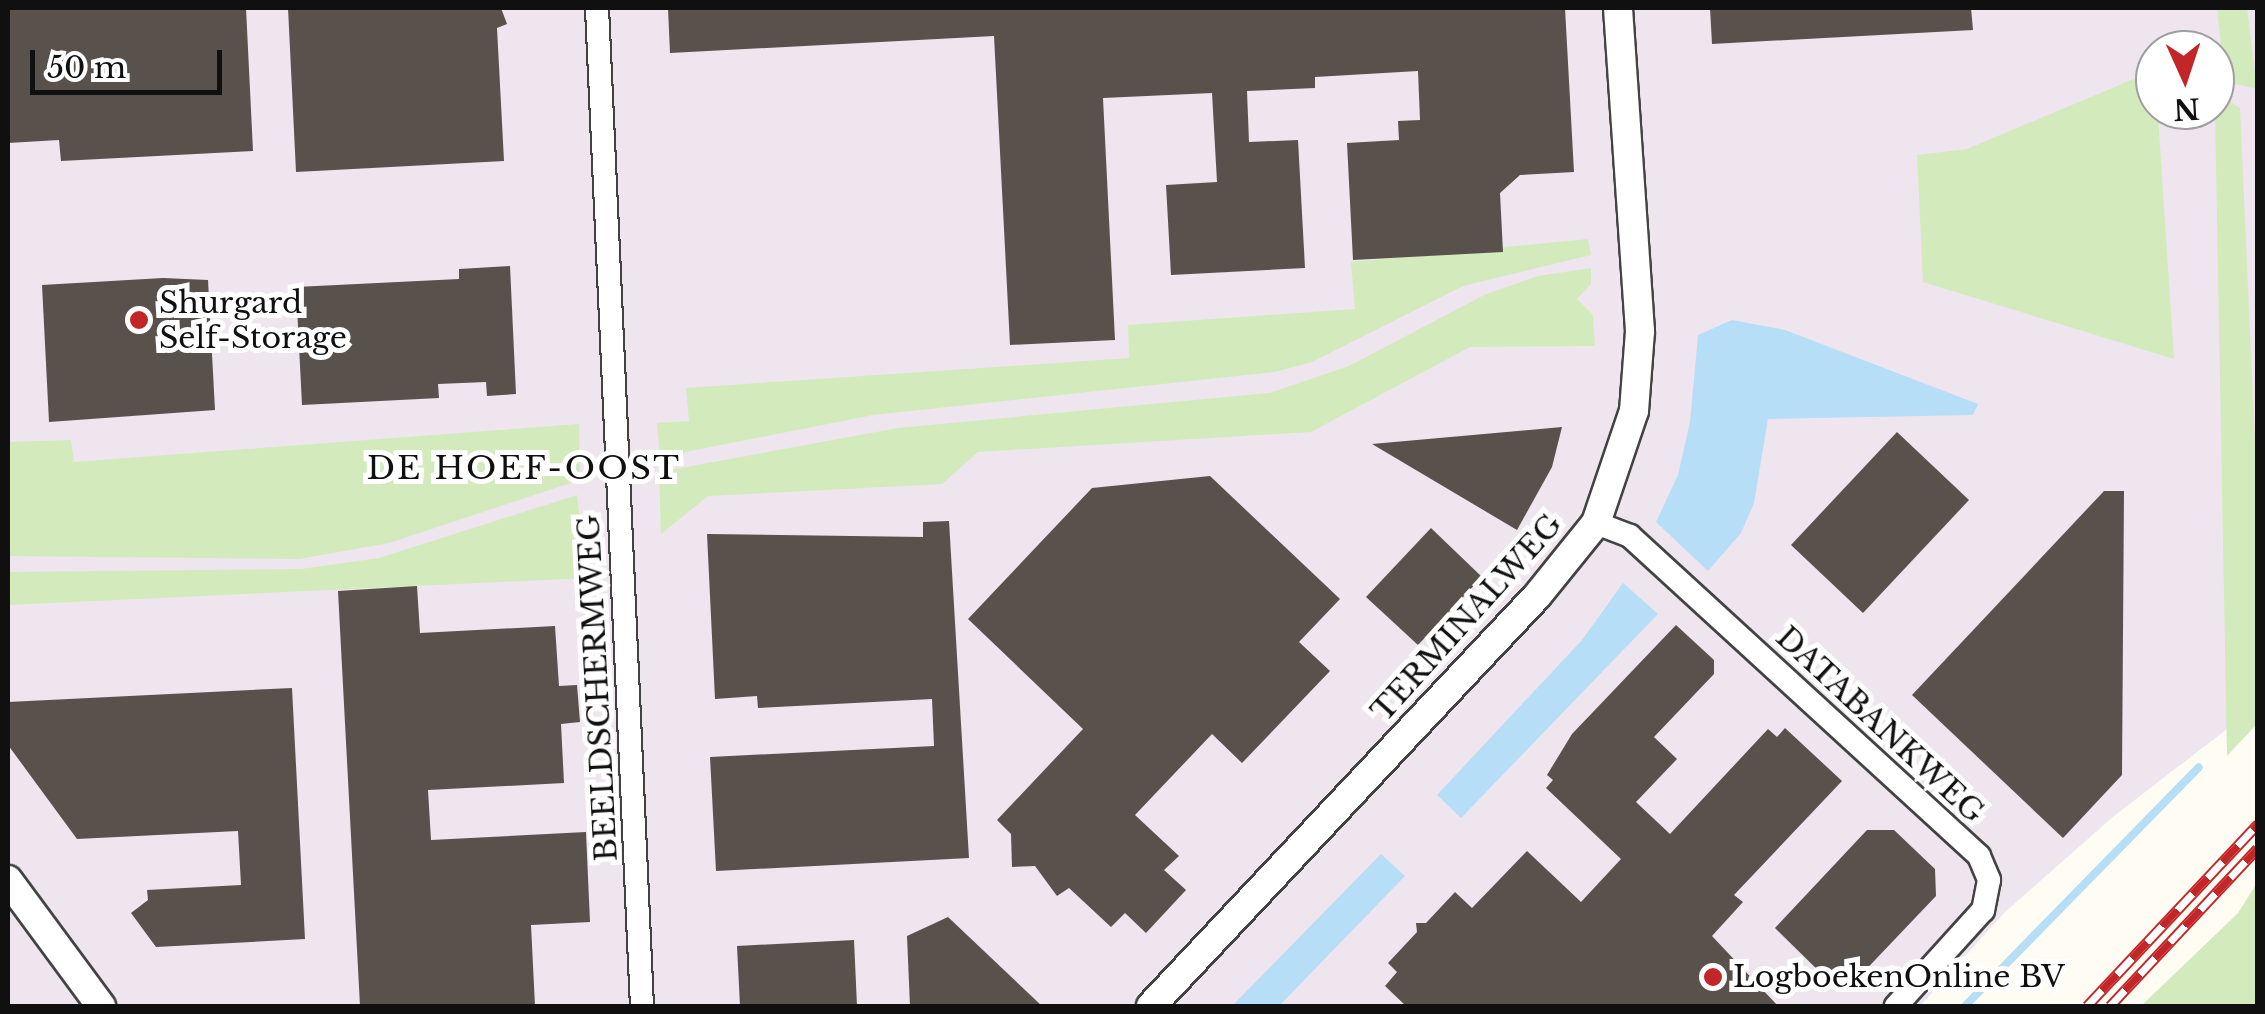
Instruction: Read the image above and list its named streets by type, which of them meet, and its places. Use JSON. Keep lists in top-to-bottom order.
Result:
{
  "streets": {
    "street": ["TERMINALWEG", "BEELDSCHERMWEG", "DATABANKWEG"]
  },
  "crossings": [
    ["TERMINALWEG", "DATABANKWEG"]
  ],
  "districts": ["DE HOEF-OOST"],
  "places": ["Shurgard Self-Storage", "LogboekenOnline BV"],
  "scale_bar": "50 m",
  "north": "bottom"
}
